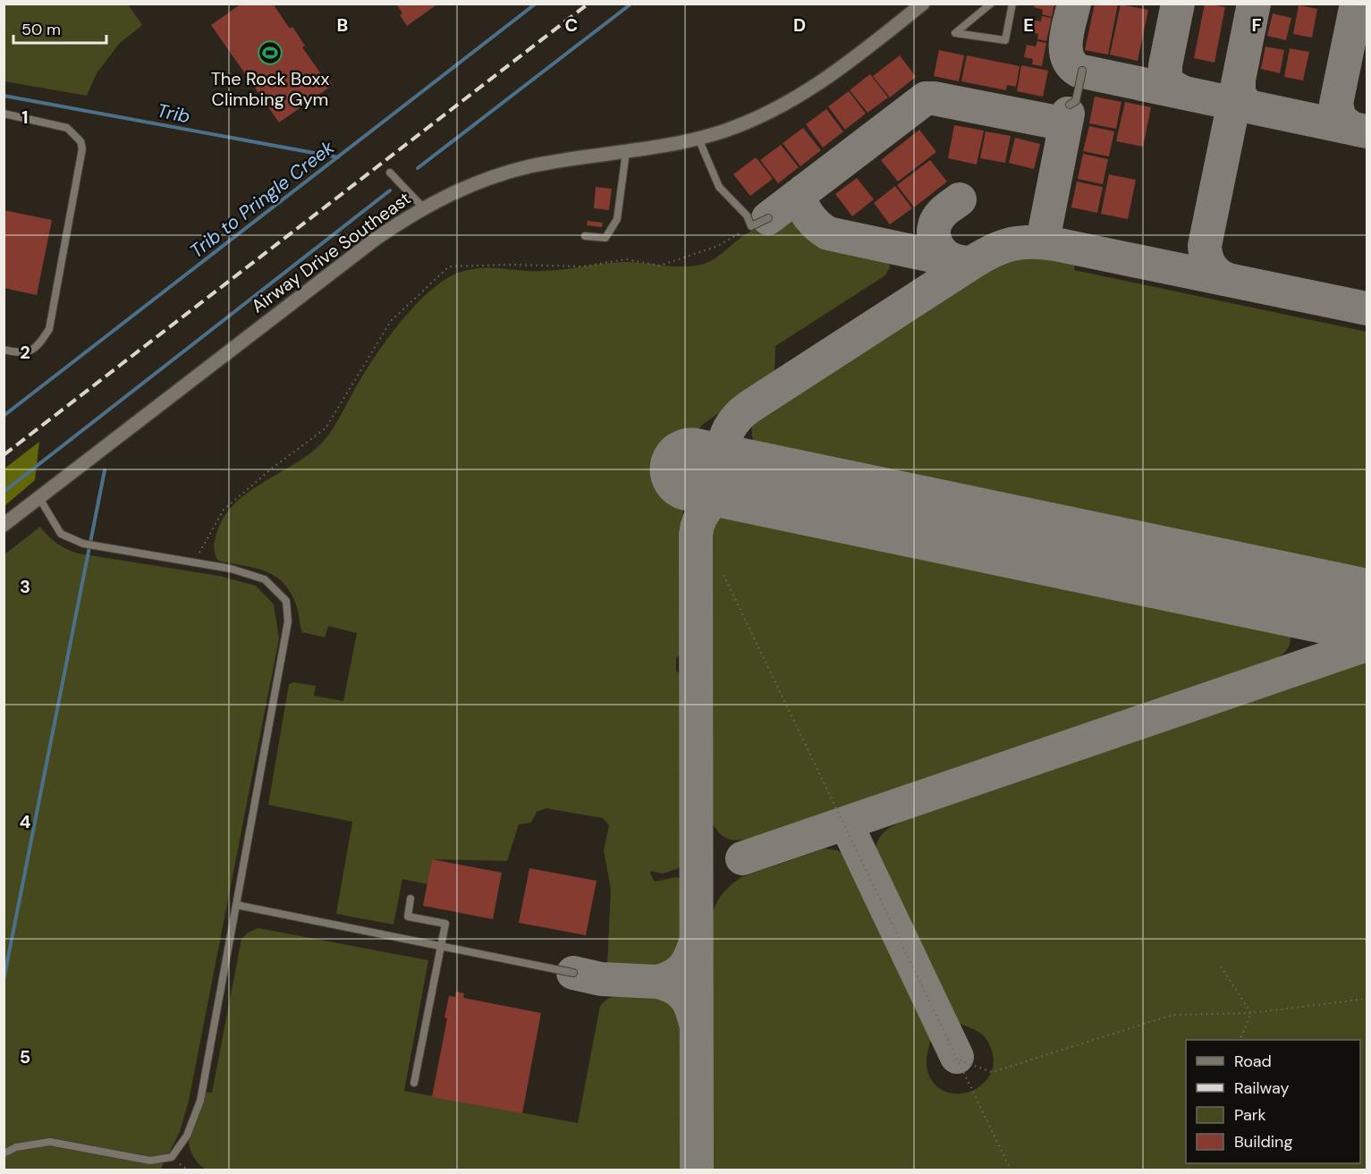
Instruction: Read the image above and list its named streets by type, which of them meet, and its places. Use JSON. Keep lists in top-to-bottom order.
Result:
{
  "streets": {
    "street": ["Airway Drive Southeast"]
  },
  "water": ["Trib", "Trib to Pringle Creek"],
  "places": {
    "sports": ["The Rock Boxx Climbing Gym"]
  },
  "legend": [
    "Road",
    "Railway",
    "Park",
    "Building"
  ],
  "scale_bar": "50 m",
  "grid": {
    "columns": [
      "B",
      "C",
      "D",
      "E",
      "F"
    ],
    "rows": [
      "1",
      "2",
      "3",
      "4",
      "5"
    ]
  }
}
